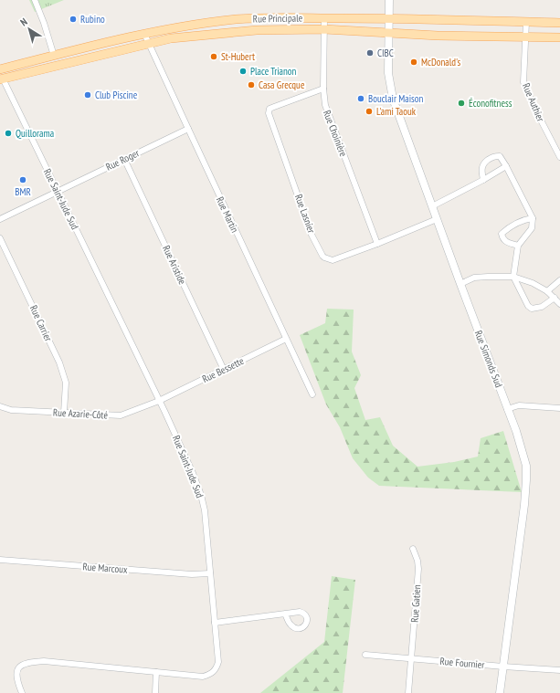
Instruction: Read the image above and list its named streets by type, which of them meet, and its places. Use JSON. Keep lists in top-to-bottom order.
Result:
{
  "streets": {
    "main road": ["Rue Principale"],
    "street": [
      "Rue Authier",
      "Rue Choinière",
      "Rue Roger",
      "Rue Saint-Jude Sud",
      "Rue Lasnier",
      "Rue Martin",
      "Rue Aristide",
      "Rue Carrier",
      "Rue Simonds Sud",
      "Rue Bessette",
      "Rue Azarie-Côté",
      "Rue Marcoux",
      "Rue Gatien",
      "Rue Fournier"
    ]
  },
  "crossings": [
    ["Rue Principale", "Rue Authier"],
    ["Rue Principale", "Rue Choinière"],
    ["Rue Principale", "Rue Saint-Jude Sud"],
    ["Rue Principale", "Rue Martin"],
    ["Rue Principale", "Rue Simonds Sud"],
    ["Rue Choinière", "Rue Lasnier"],
    ["Rue Roger", "Rue Saint-Jude Sud"],
    ["Rue Roger", "Rue Martin"],
    ["Rue Roger", "Rue Aristide"],
    ["Rue Saint-Jude Sud", "Rue Bessette"],
    ["Rue Saint-Jude Sud", "Rue Azarie-Côté"],
    ["Rue Saint-Jude Sud", "Rue Marcoux"],
    ["Rue Lasnier", "Rue Simonds Sud"],
    ["Rue Martin", "Rue Bessette"],
    ["Rue Aristide", "Rue Bessette"],
    ["Rue Carrier", "Rue Azarie-Côté"],
    ["Rue Simonds Sud", "Rue Fournier"],
    ["Rue Bessette", "Rue Azarie-Côté"],
    ["Rue Gatien", "Rue Fournier"]
  ],
  "places": [
    "Rubino",
    "CIBC",
    "St-Hubert",
    "McDonald's",
    "Place Trianon",
    "Casa Grecque",
    "Club Piscine",
    "Bouclair Maison",
    "Éconofitness",
    "L'ami Taouk",
    "Quillorama",
    "BMR"
  ],
  "north": "top left"
}
